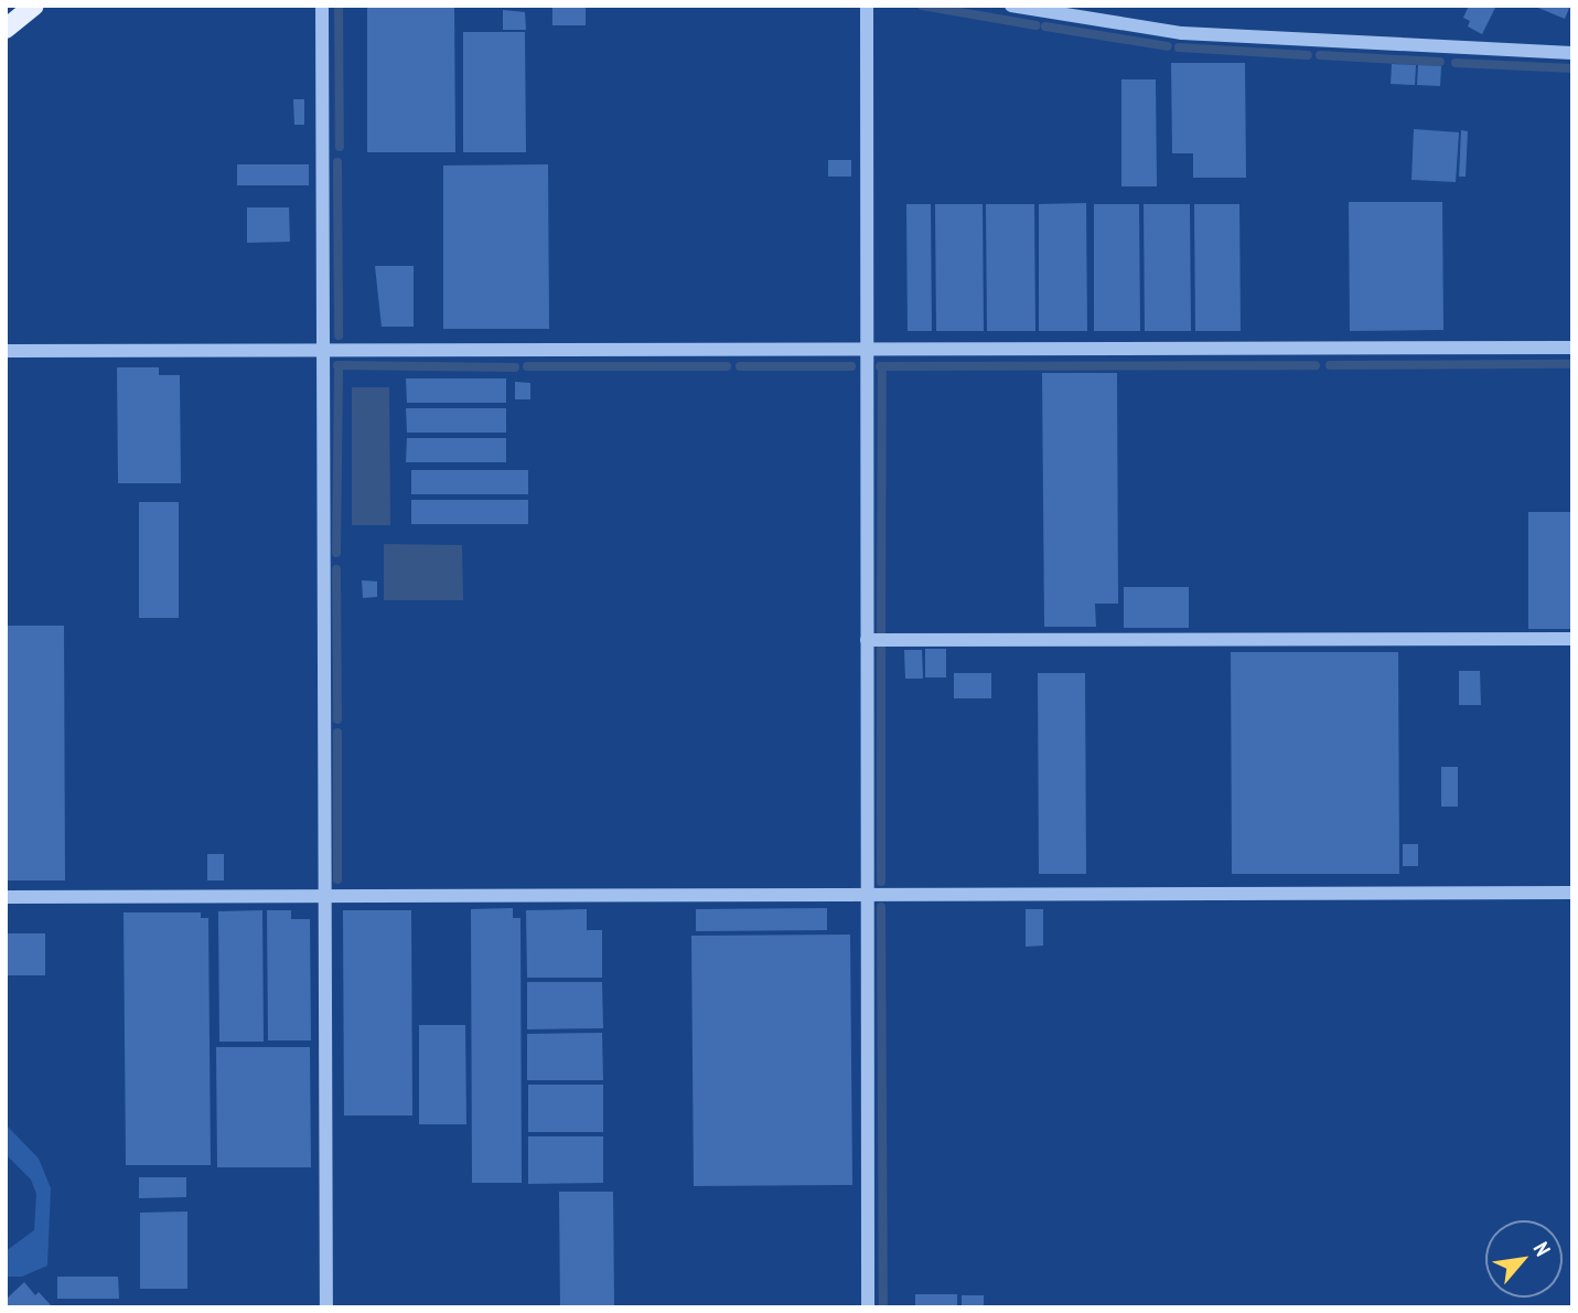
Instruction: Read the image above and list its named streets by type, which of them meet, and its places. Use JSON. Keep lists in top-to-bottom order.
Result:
{
  "north": "top right"
}
